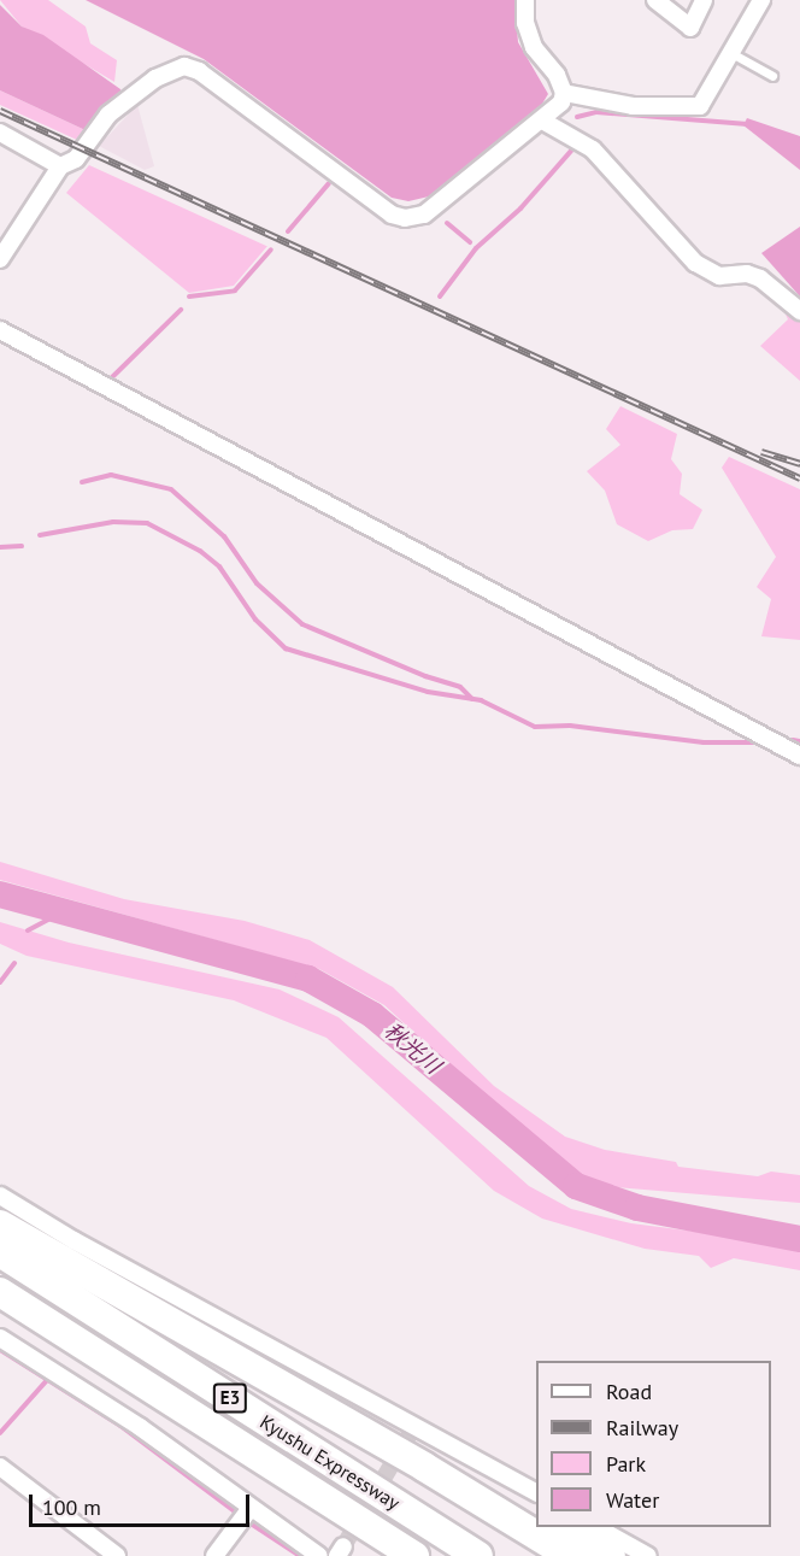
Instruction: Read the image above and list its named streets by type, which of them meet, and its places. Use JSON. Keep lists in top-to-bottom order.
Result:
{
  "streets": {
    "highway": ["E3", "Kyushu Expressway"]
  },
  "water": ["秋光川"],
  "legend": [
    "Road",
    "Railway",
    "Park",
    "Water"
  ],
  "scale_bar": "100 m"
}
